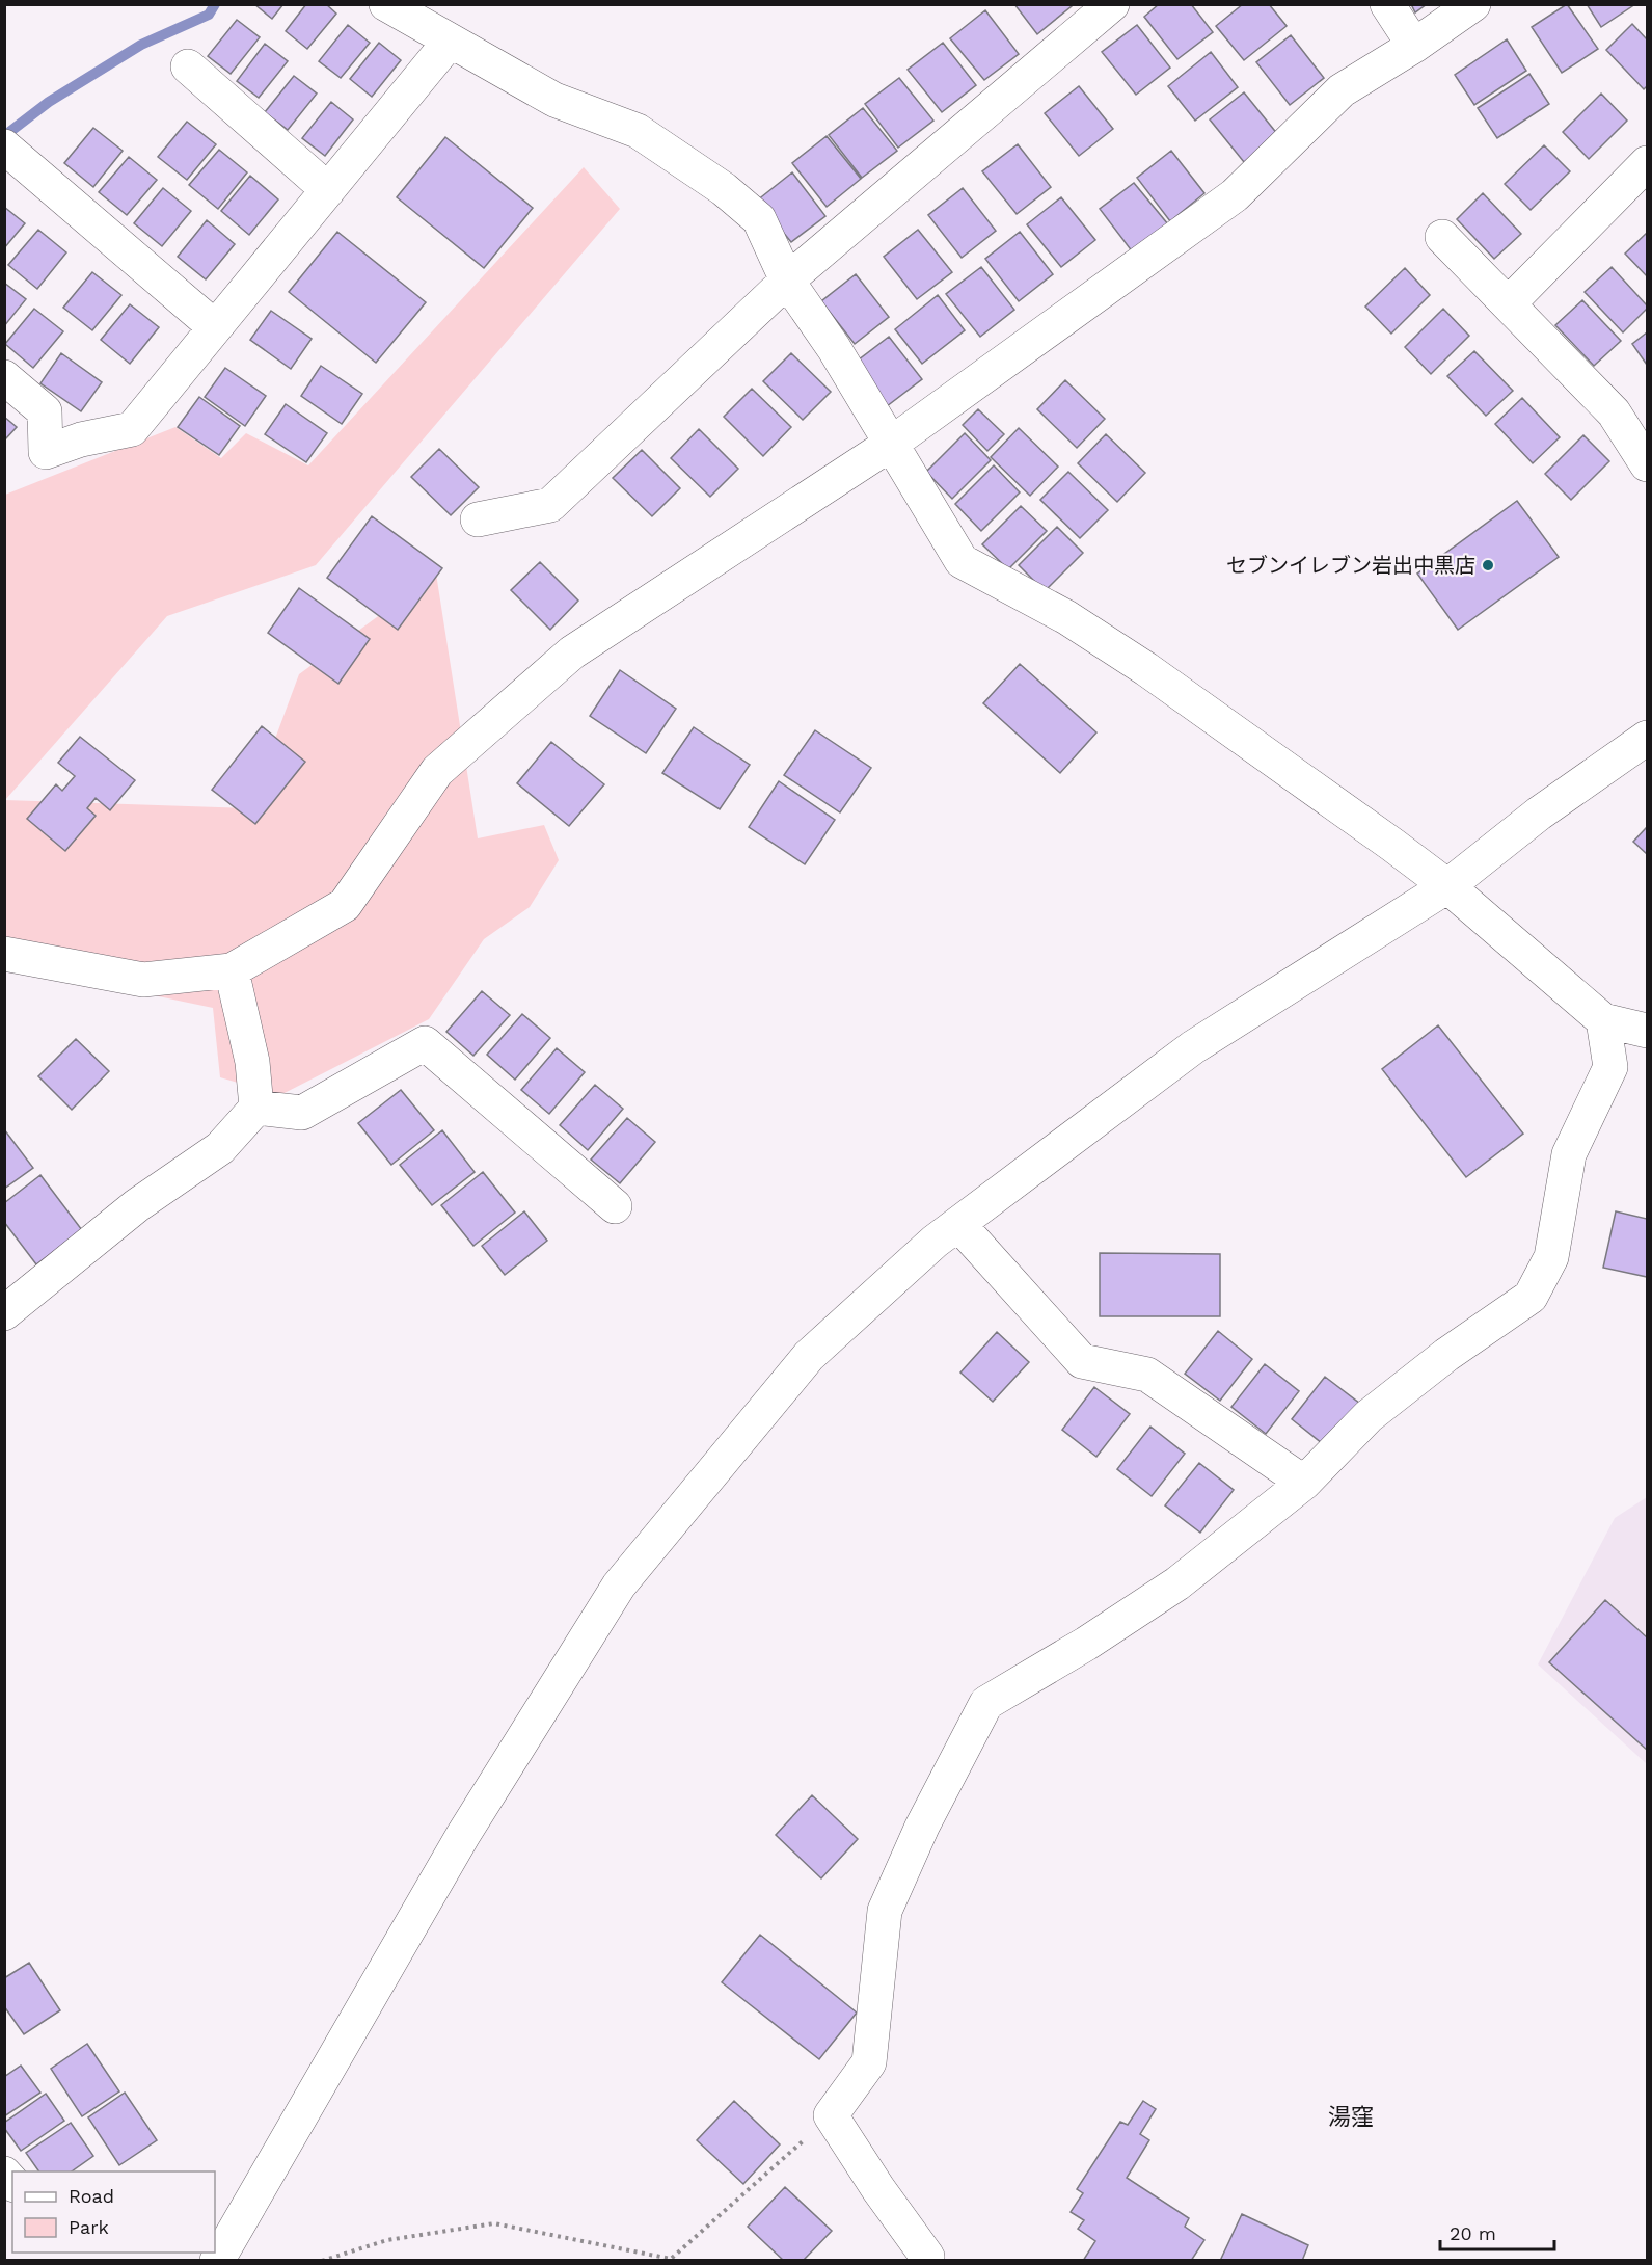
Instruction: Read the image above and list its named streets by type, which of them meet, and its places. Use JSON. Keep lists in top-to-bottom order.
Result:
{
  "districts": ["湯窪"],
  "places": ["セブンイレブン岩出中黒店"],
  "legend": ["Road", "Park"],
  "scale_bar": "20 m"
}
